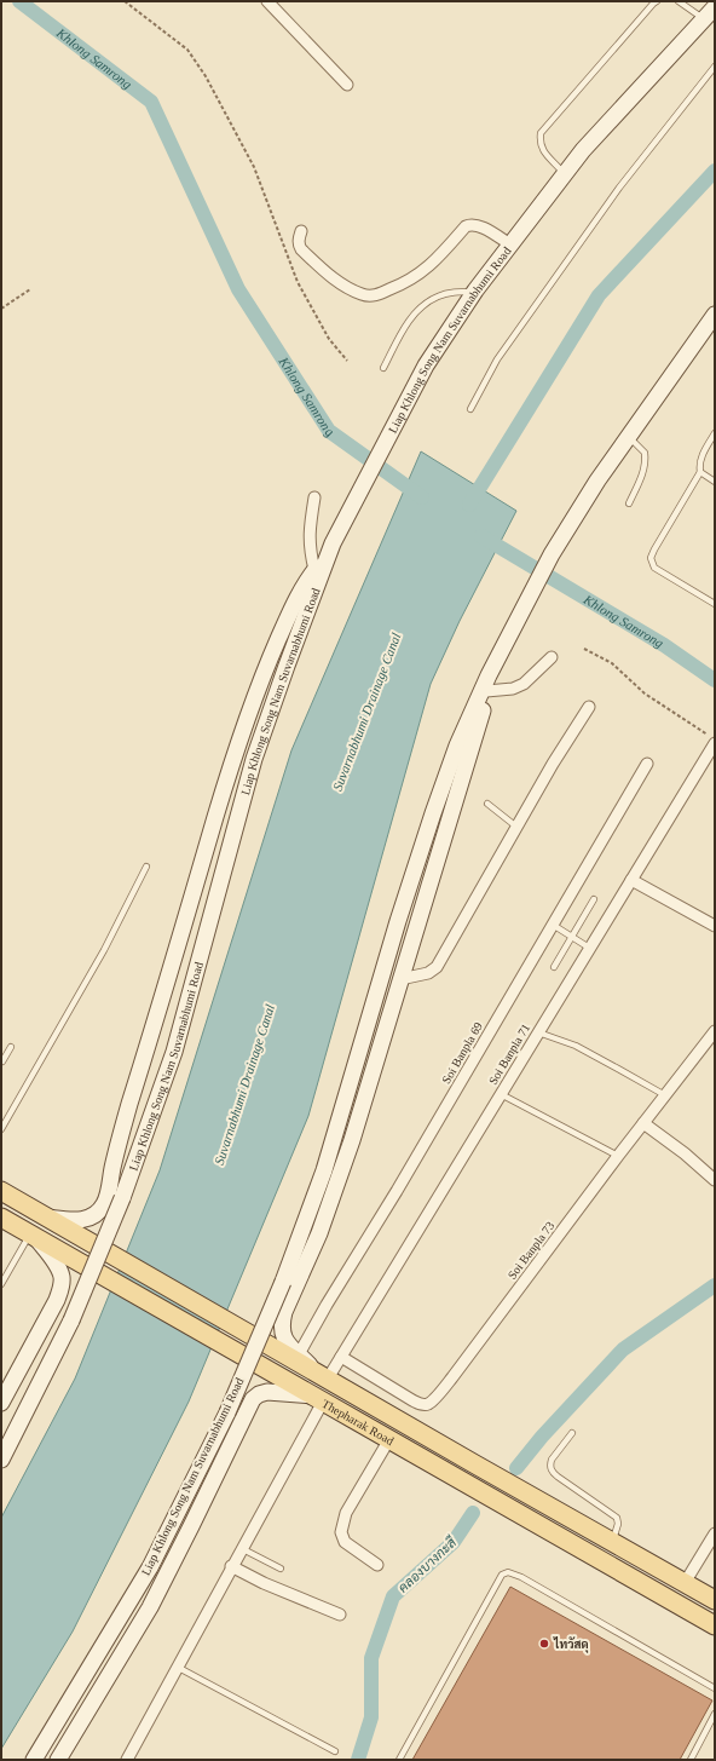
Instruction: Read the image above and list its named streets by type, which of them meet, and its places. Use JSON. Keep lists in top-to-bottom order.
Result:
{
  "streets": {
    "main road": ["Liap Khlong Song Nam Suvarnabhumi Road", "Thepharak Road"],
    "street": ["Soi Banpla 69", "Soi Banpla 71", "Soi Banpla 73"]
  },
  "crossings": [
    ["Soi Banpla 71", "Soi Banpla 73"],
    ["Soi Banpla 71", "Thepharak Road"]
  ],
  "water": ["Khlong Samrong", "Suvarnabhumi Drainage Canal", "คลองบางกะสี"],
  "places": ["ไทวัสดุ"]
}
